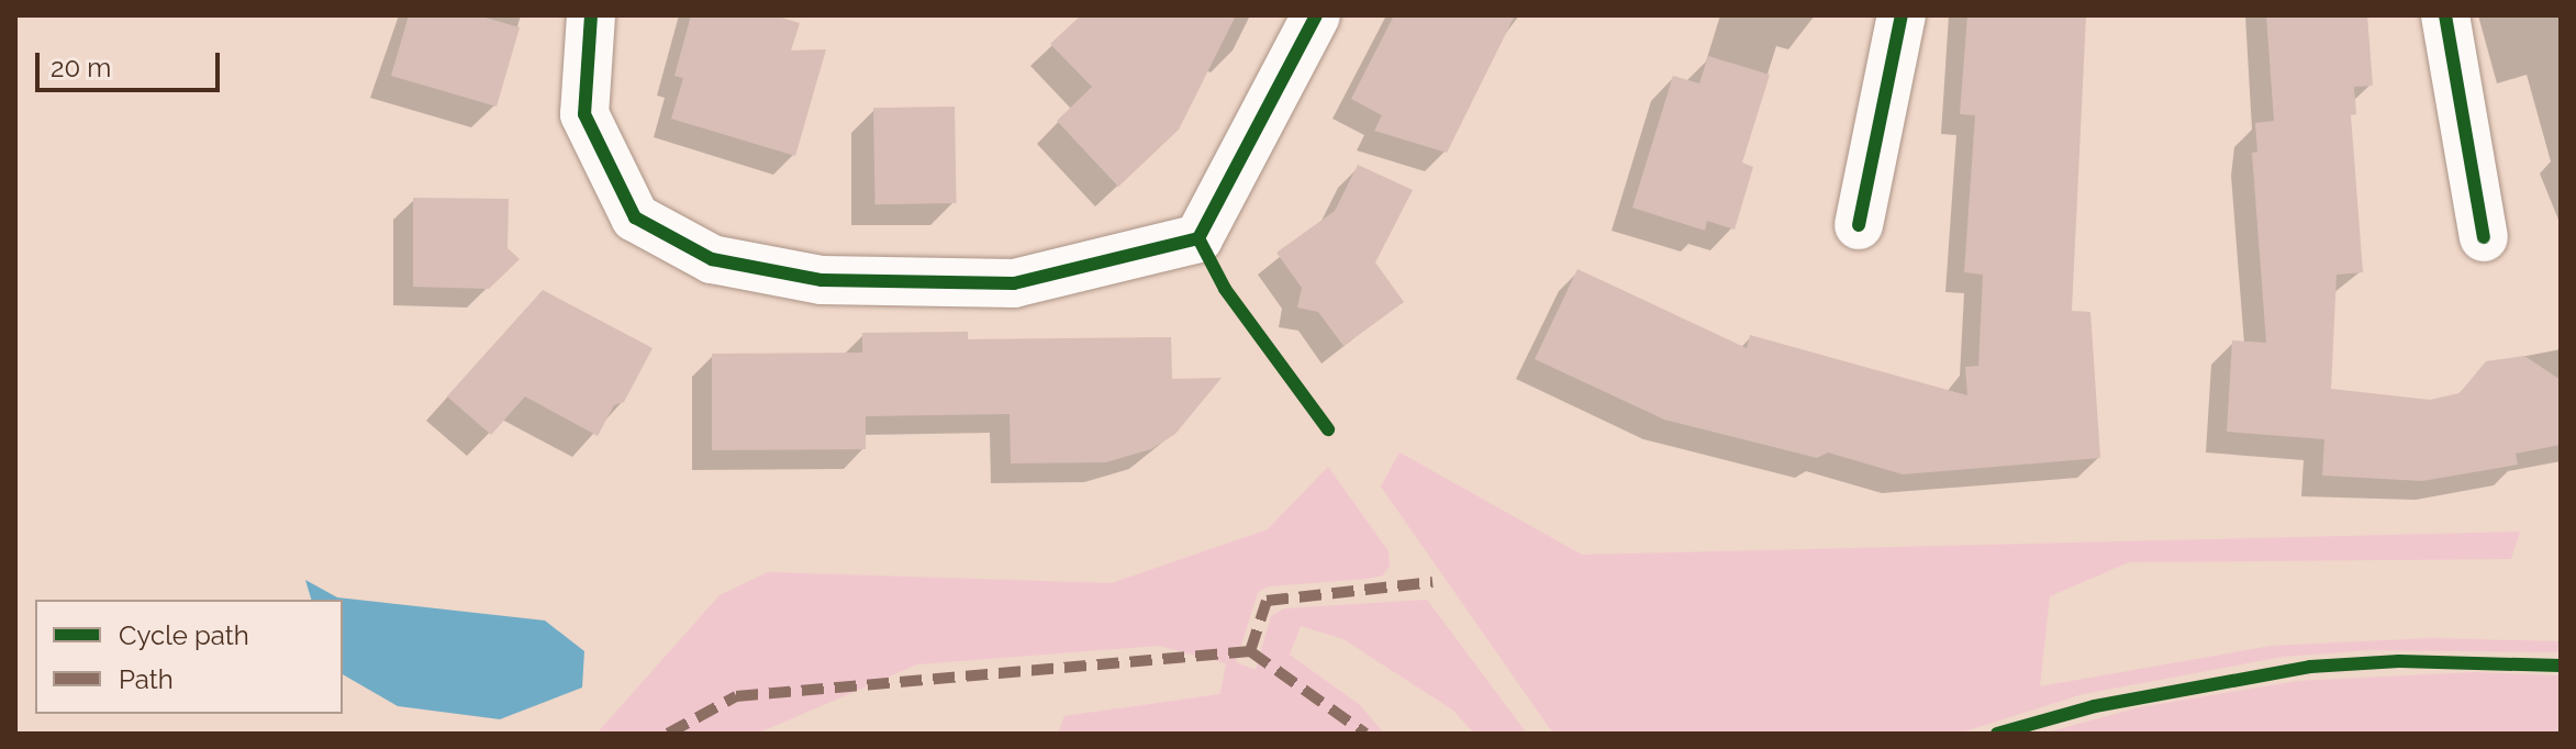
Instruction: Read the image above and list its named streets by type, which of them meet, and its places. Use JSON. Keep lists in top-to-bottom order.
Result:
{
  "legend": ["Cycle path", "Path"],
  "scale_bar": "20 m"
}
